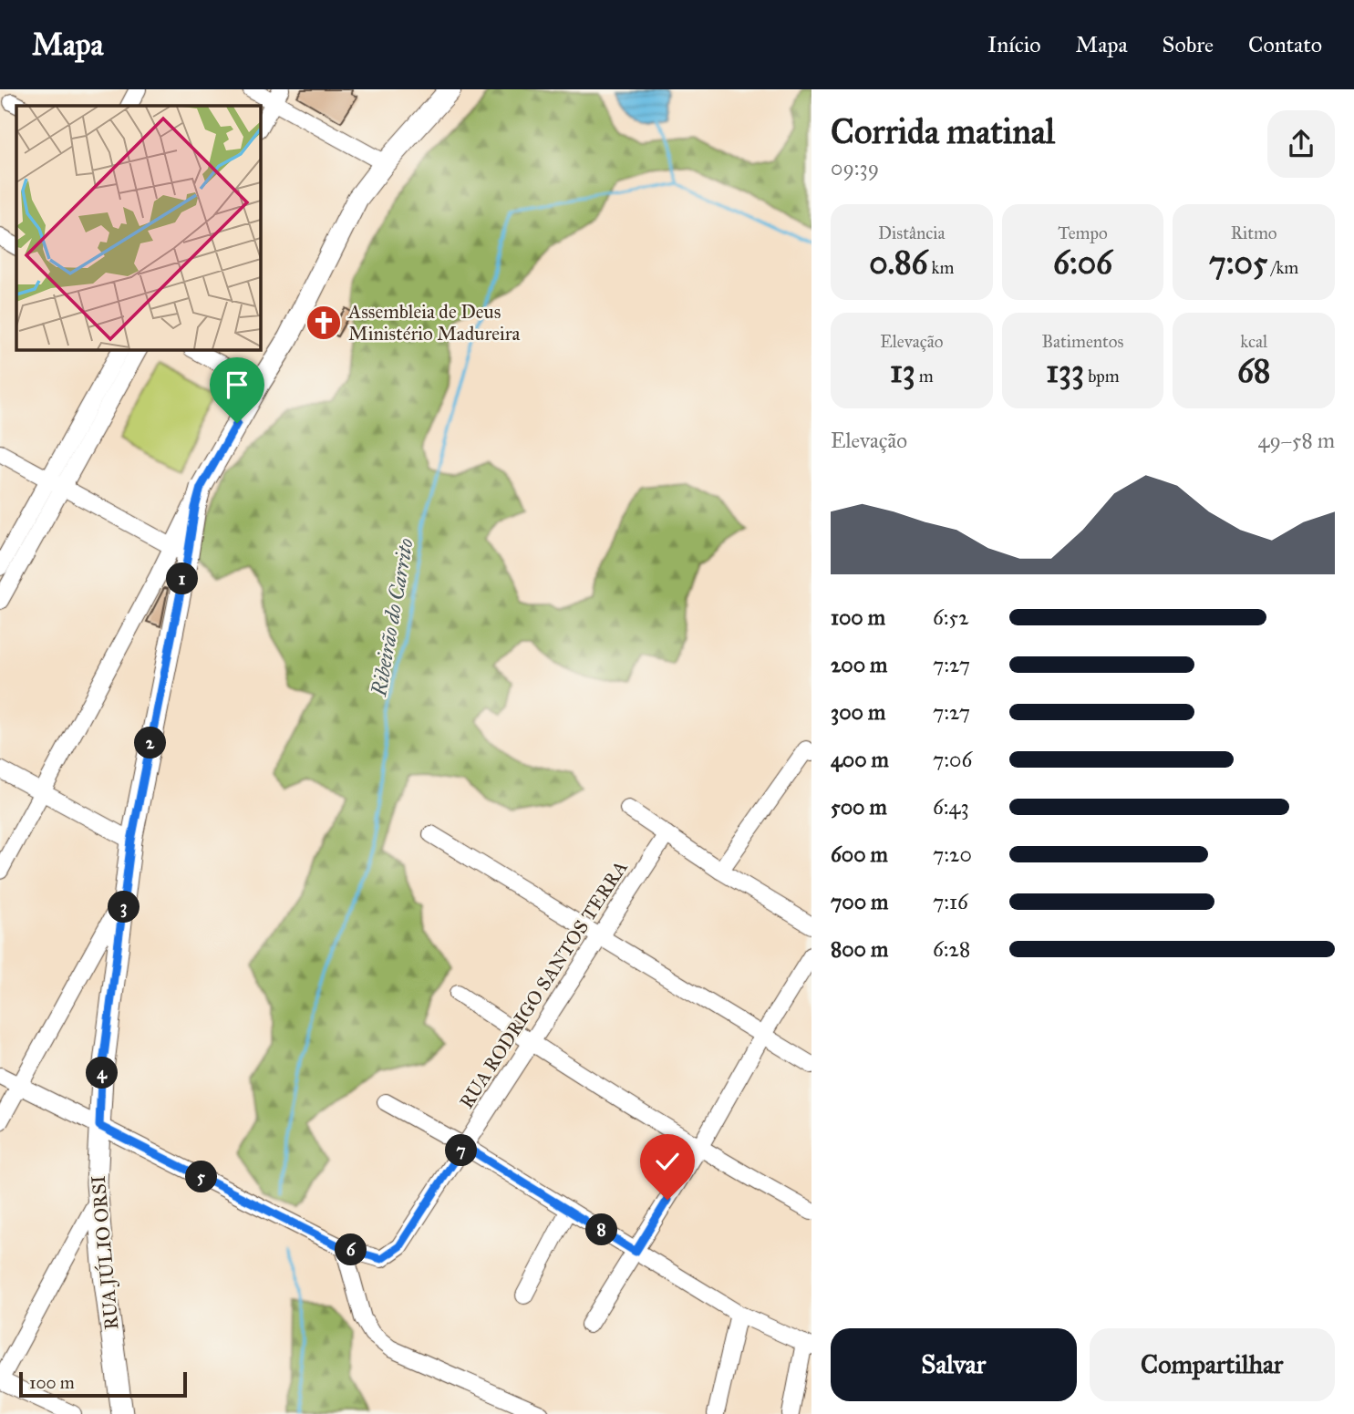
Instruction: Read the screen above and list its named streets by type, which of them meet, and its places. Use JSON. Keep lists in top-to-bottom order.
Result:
{
  "streets": {
    "main road": ["RUA JÚLIO ORSI"],
    "street": ["RUA RODRIGO SANTOS TERRA"]
  },
  "crossings": [
    ["RUA RODRIGO SANTOS TERRA", "RUA JÚLIO ORSI"]
  ],
  "water": ["Ribeirão do Carrito"],
  "places": {
    "church": ["Assembleia de Deus Ministério Madureira"]
  },
  "scale_bar": "100 m",
  "page": {
    "header": "Mapa",
    "nav": [
      "Início",
      "Mapa",
      "Sobre",
      "Contato"
    ],
    "heading": ["Corrida matinal", "09:39"],
    "stats": [
      ["Distância", "0.86 km"],
      ["Tempo", "6:06"],
      ["Ritmo", "7:05 /km"],
      ["Elevação", "13 m"],
      ["Batimentos", "133 bpm"],
      ["kcal", "68"]
    ],
    "chart": ["Elevação", "49–58 m"],
    "pins": [
      "1",
      "2",
      "3",
      "4",
      "7",
      "5",
      "8",
      "6"
    ],
    "list": [
      {
        "name": "100 m",
        "note": "6:52"
      },
      {
        "name": "200 m",
        "note": "7:27"
      },
      {
        "name": "300 m",
        "note": "7:27"
      },
      {
        "name": "400 m",
        "note": "7:06"
      },
      {
        "name": "500 m",
        "note": "6:43"
      },
      {
        "name": "600 m",
        "note": "7:20"
      },
      {
        "name": "700 m",
        "note": "7:16"
      },
      {
        "name": "800 m",
        "note": "6:28"
      }
    ],
    "buttons": ["Salvar", "Compartilhar"],
    "scale": "100 m"
  }
}
